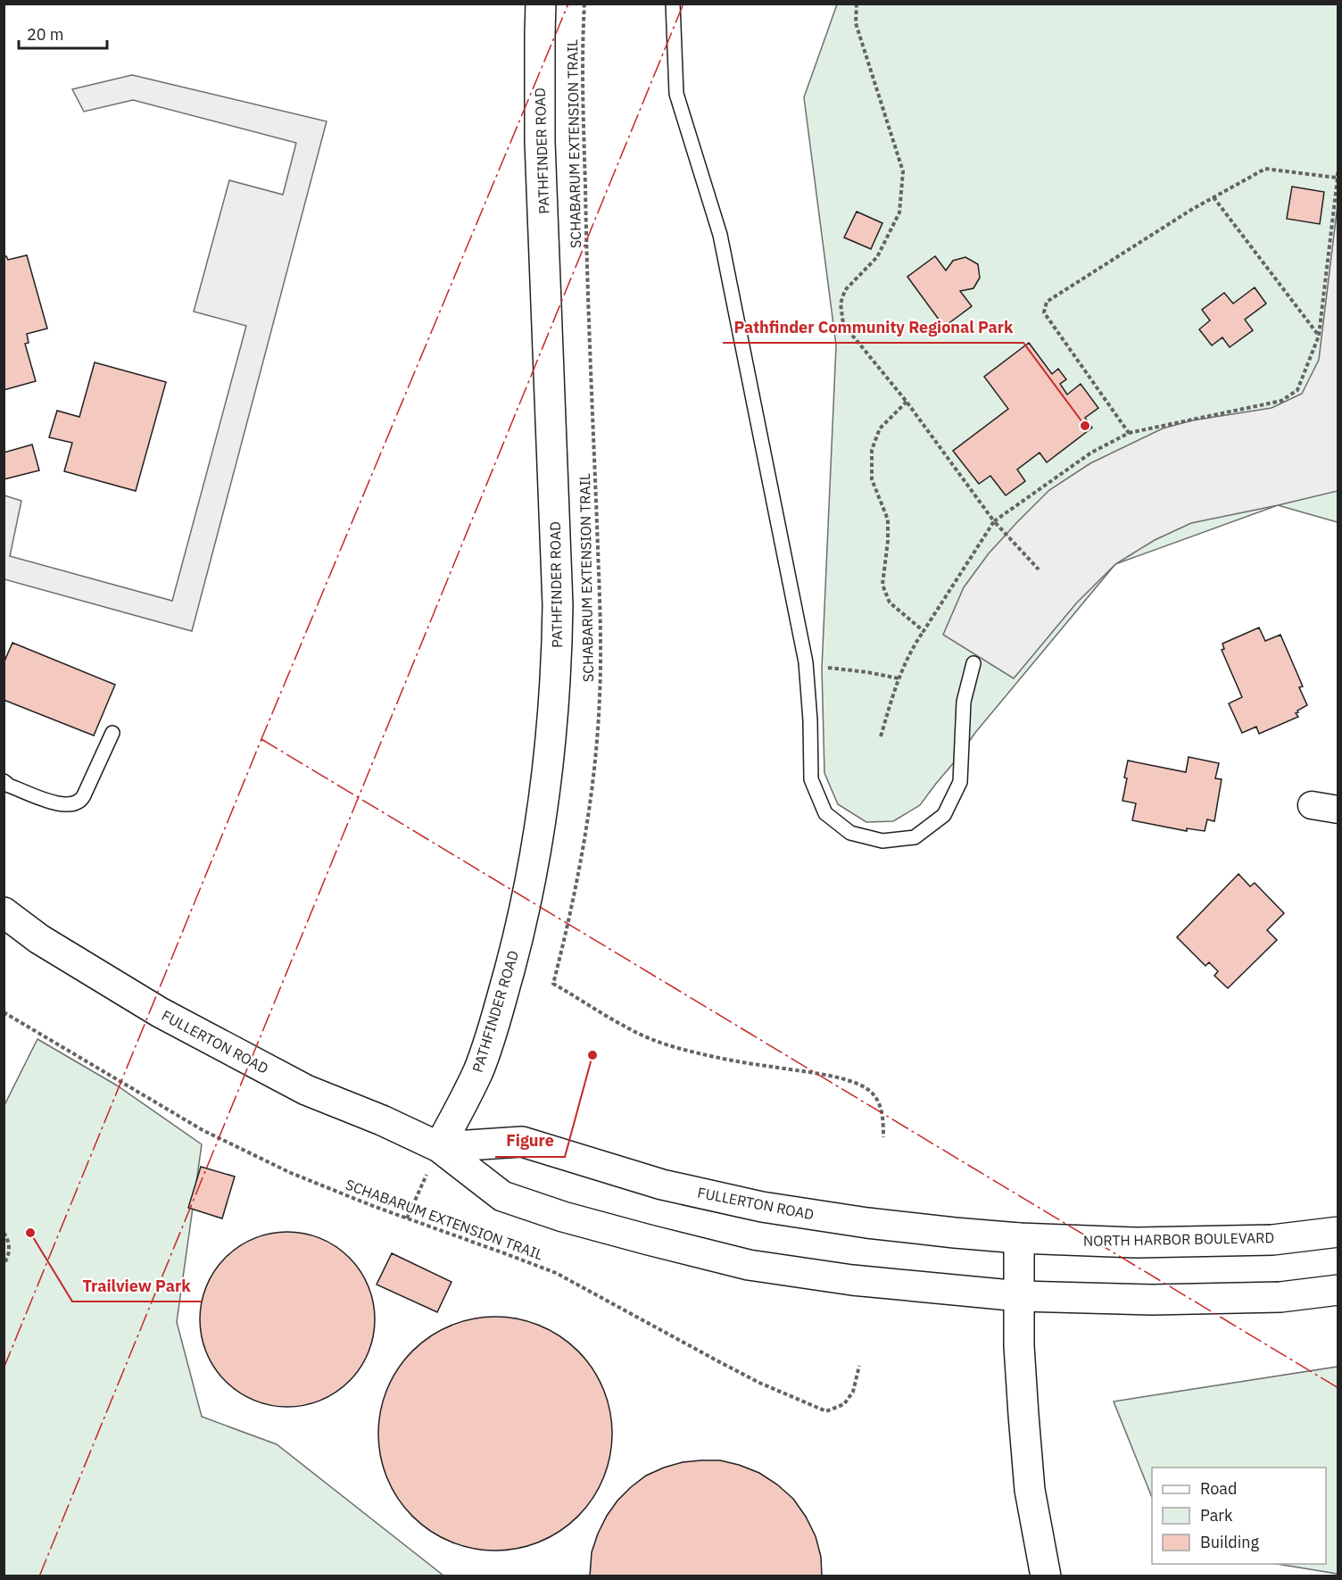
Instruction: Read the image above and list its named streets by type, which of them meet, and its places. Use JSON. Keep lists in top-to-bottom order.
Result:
{
  "streets": {
    "main road": ["PATHFINDER ROAD", "FULLERTON ROAD", "NORTH HARBOR BOULEVARD"],
    "path": ["SCHABARUM EXTENSION TRAIL"]
  },
  "crossings": [
    ["PATHFINDER ROAD", "FULLERTON ROAD"],
    ["FULLERTON ROAD", "NORTH HARBOR BOULEVARD"]
  ],
  "places": ["Pathfinder Community Regional Park", "Figure", "Trailview Park"],
  "legend": ["Road", "Park", "Building"],
  "scale_bar": "20 m"
}
